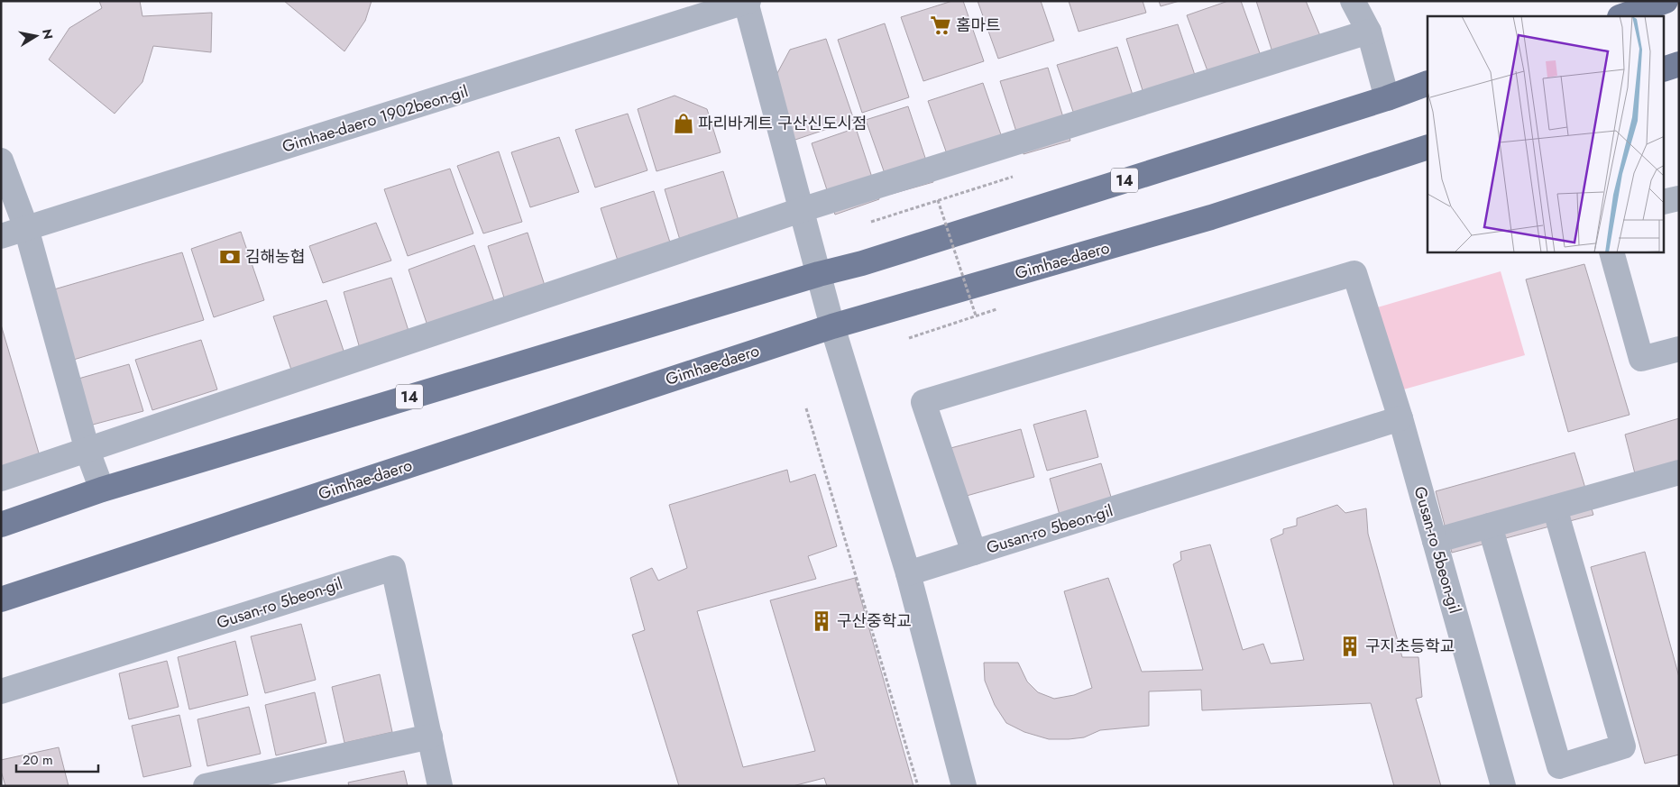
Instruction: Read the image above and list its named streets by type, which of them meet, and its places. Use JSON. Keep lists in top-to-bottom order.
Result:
{
  "streets": {
    "main road": ["14", "Gimhae-daero"],
    "street": ["Gimhae-daero 1902beon-gil", "Gusan-ro 5beon-gil"]
  },
  "places": {
    "supermarket": ["홈마트"],
    "shop": ["파리바게트 구산신도시점"],
    "bank": ["김해농협"],
    "building": ["구산중학교", "구지초등학교"]
  },
  "scale_bar": "20 m",
  "north": "right"
}
